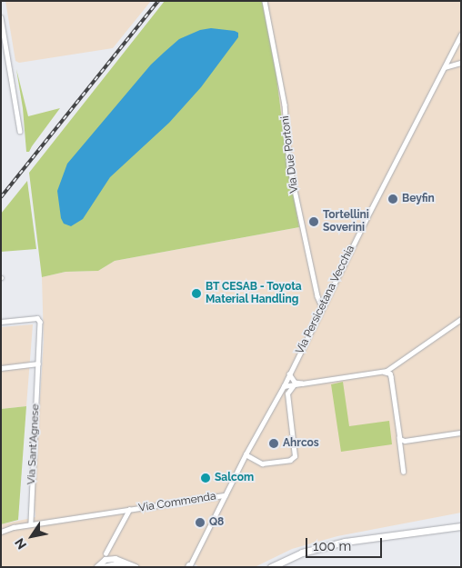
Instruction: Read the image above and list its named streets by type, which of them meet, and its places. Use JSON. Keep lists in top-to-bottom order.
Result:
{
  "streets": {
    "street": [
      "Via Due Portoni",
      "Via Persicetana Vecchia",
      "Via Sant'Agnese",
      "Via Commenda"
    ]
  },
  "crossings": [
    ["Via Due Portoni", "Via Persicetana Vecchia"],
    ["Via Persicetana Vecchia", "Via Commenda"],
    ["Via Sant'Agnese", "Via Commenda"]
  ],
  "places": [
    "Beyfin",
    "Tortellini Soverini",
    "BT CESAB - Toyota Material Handling",
    "Ahrcos",
    "Salcom",
    "Q8"
  ],
  "scale_bar": "100 m",
  "north": "bottom left"
}
